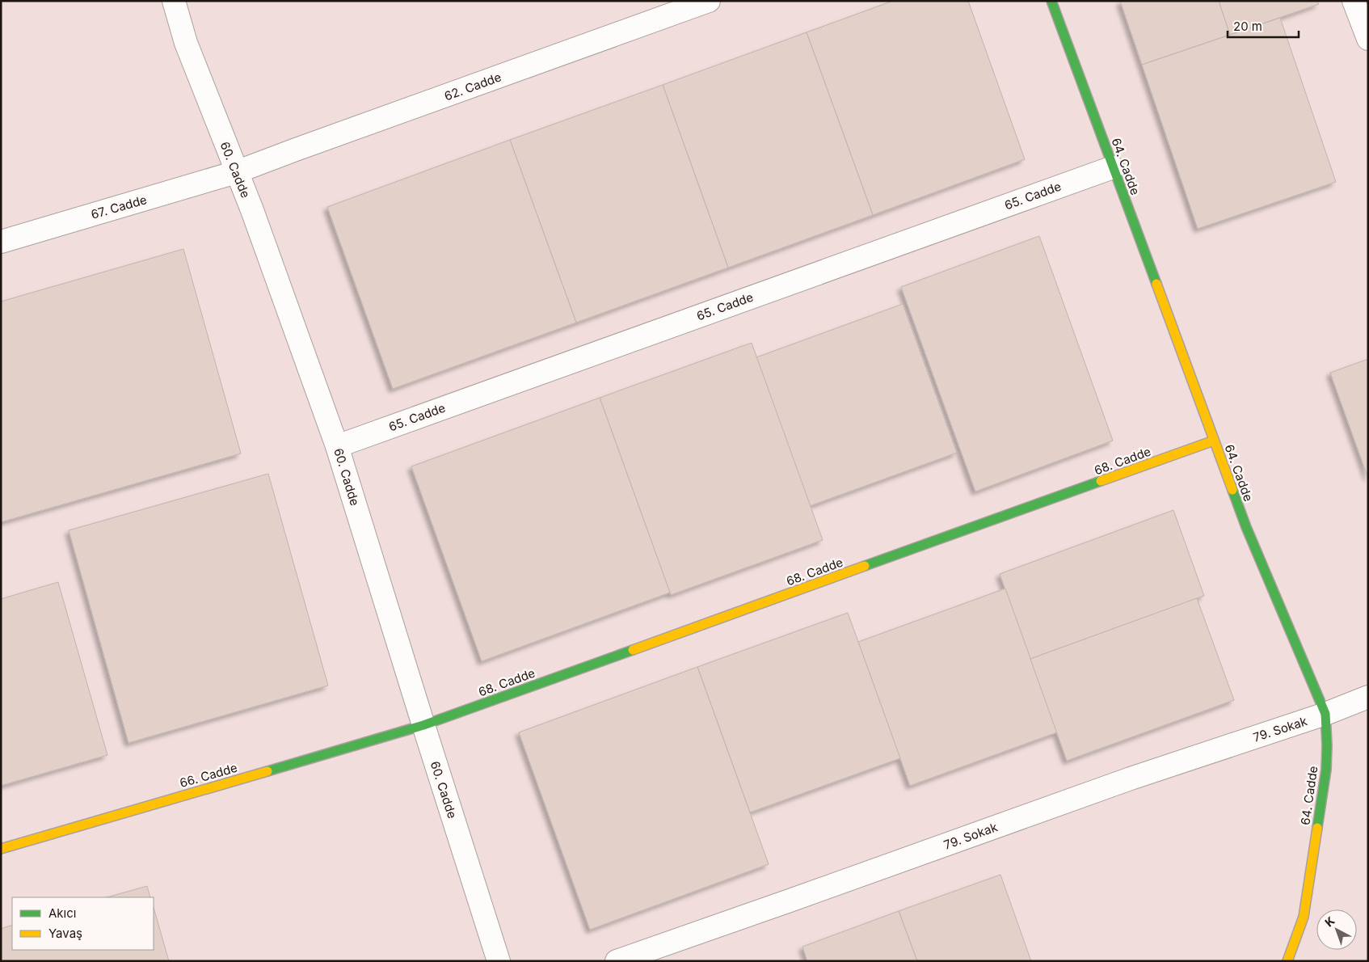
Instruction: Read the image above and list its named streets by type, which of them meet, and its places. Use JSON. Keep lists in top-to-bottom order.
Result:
{
  "streets": {
    "street": [
      "62. Cadde",
      "64. Cadde",
      "60. Cadde",
      "65. Cadde",
      "67. Cadde",
      "68. Cadde",
      "79. Sokak",
      "66. Cadde"
    ]
  },
  "crossings": [
    ["62. Cadde", "60. Cadde"],
    ["62. Cadde", "67. Cadde"],
    ["64. Cadde", "65. Cadde"],
    ["64. Cadde", "68. Cadde"],
    ["64. Cadde", "79. Sokak"],
    ["60. Cadde", "65. Cadde"],
    ["60. Cadde", "67. Cadde"],
    ["60. Cadde", "68. Cadde"],
    ["60. Cadde", "66. Cadde"],
    ["68. Cadde", "66. Cadde"]
  ],
  "legend": ["Akıcı", "Yavaş"],
  "scale_bar": "20 m",
  "north": "top left"
}
